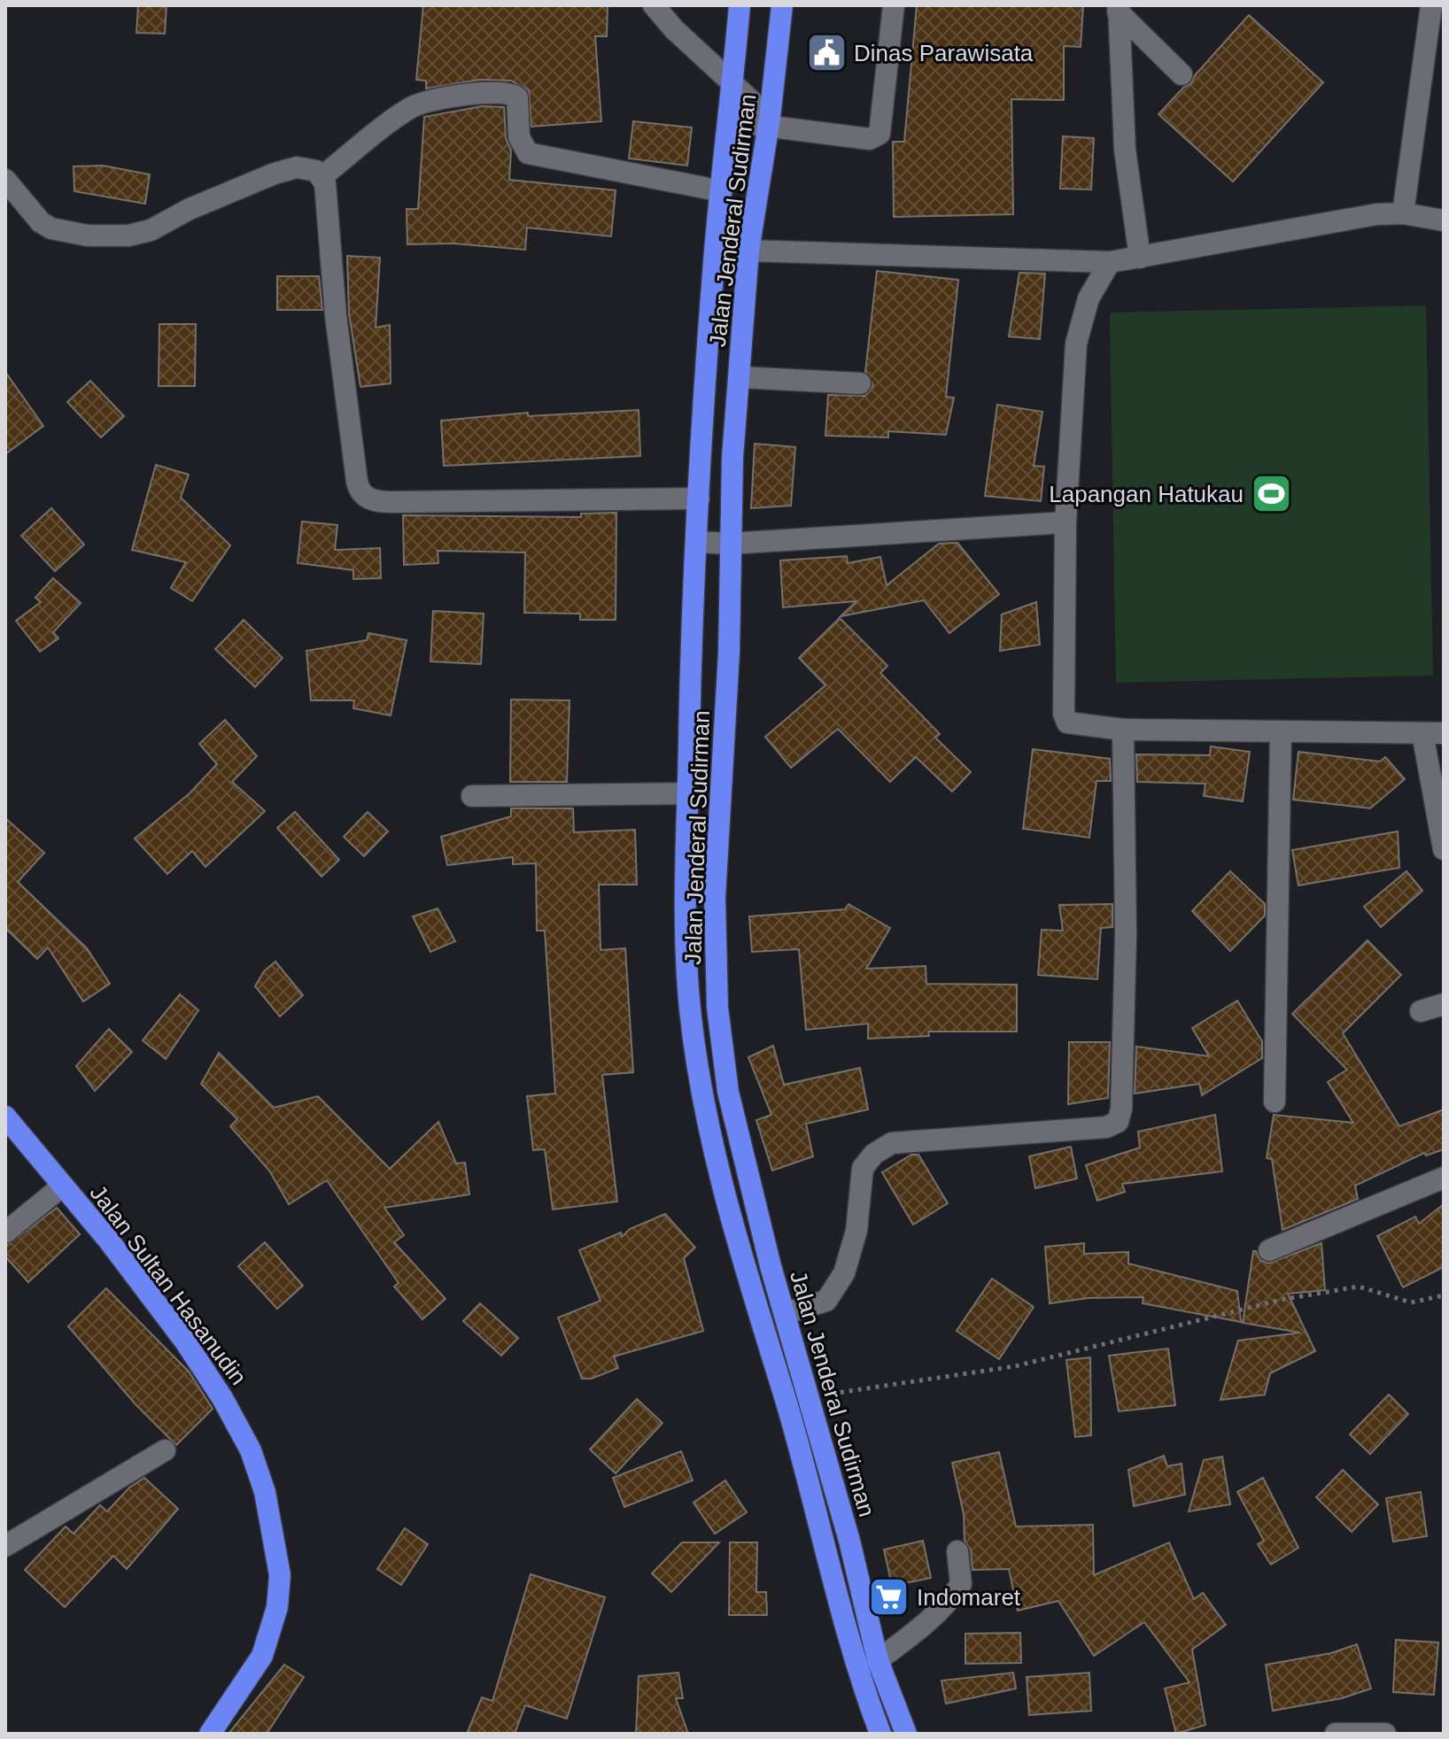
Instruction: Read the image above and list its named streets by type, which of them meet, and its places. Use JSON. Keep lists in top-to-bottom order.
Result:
{
  "streets": {
    "highway": ["Jalan Jenderal Sudirman", "Jalan Sultan Hasanudin"]
  },
  "places": {
    "public building": ["Dinas Parawisata"],
    "sports": ["Lapangan Hatukau"],
    "supermarket": ["Indomaret"]
  }
}
